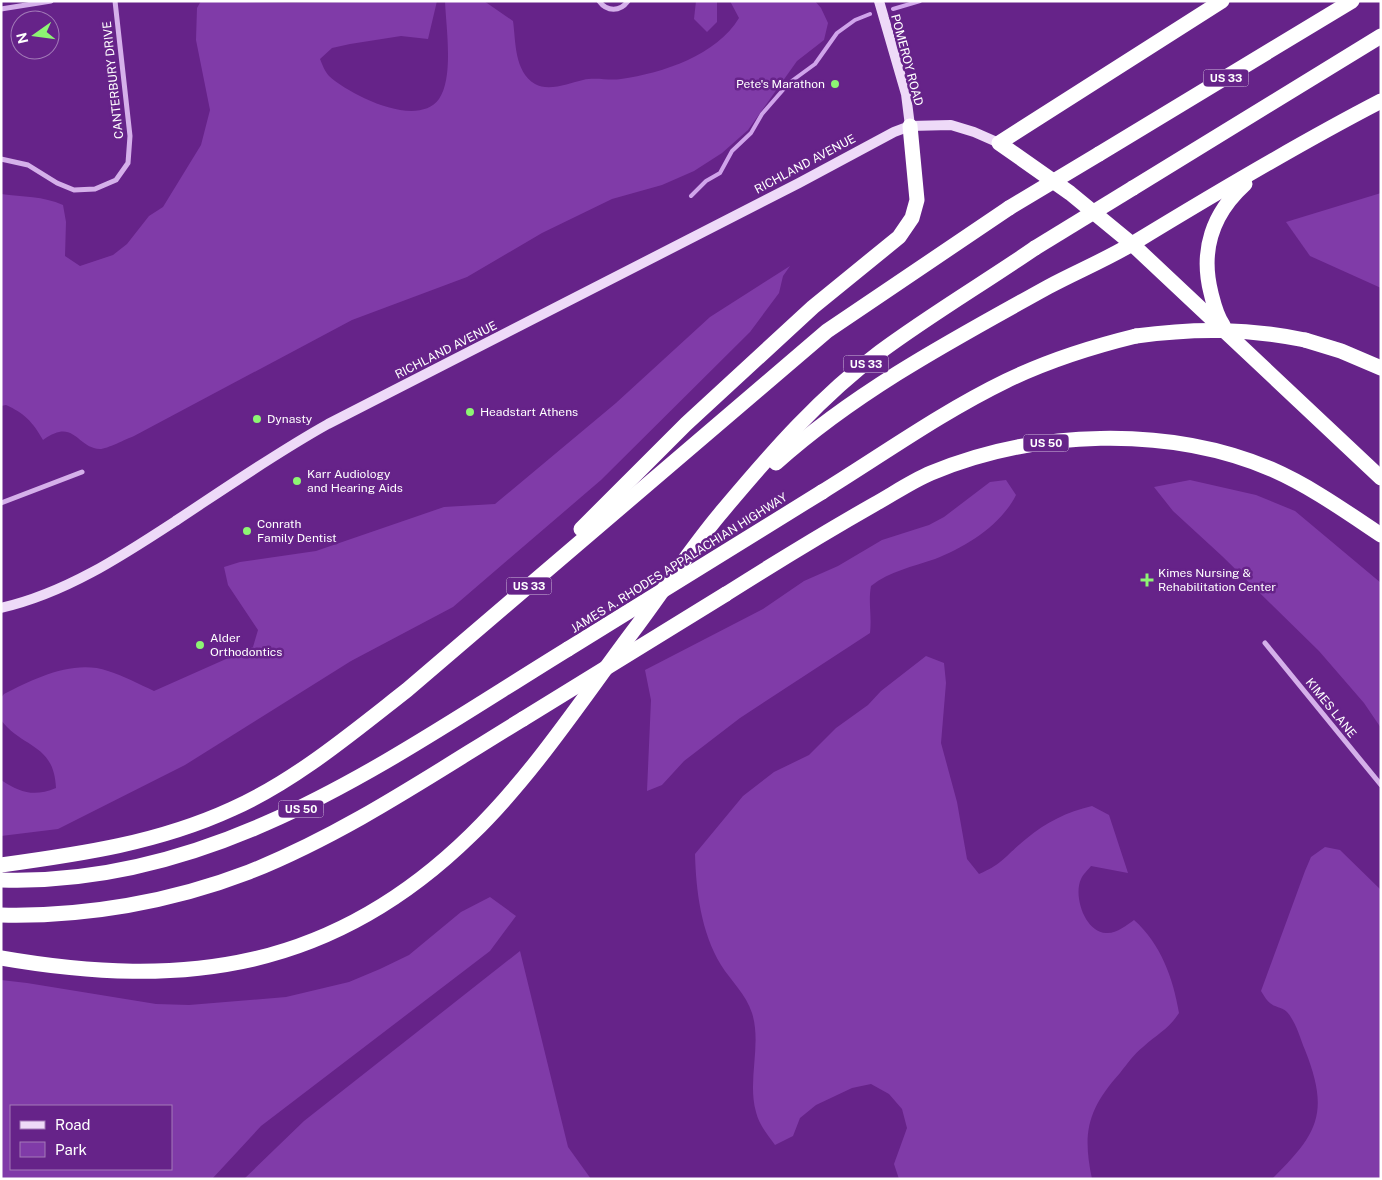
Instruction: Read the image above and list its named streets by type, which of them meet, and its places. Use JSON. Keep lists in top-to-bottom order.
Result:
{
  "streets": {
    "highway": ["US 33", "US 50", "JAMES A. RHODES APPALACHIAN HIGHWAY"],
    "main road": ["POMEROY ROAD", "RICHLAND AVENUE"],
    "street": ["CANTERBURY DRIVE", "KIMES LANE"]
  },
  "crossings": [
    ["POMEROY ROAD", "RICHLAND AVENUE"]
  ],
  "places": {
    "other": [
      "Pete's Marathon",
      "Headstart Athens",
      "Dynasty",
      "Karr Audiology and Hearing Aids",
      "Conrath Family Dentist",
      "Alder Orthodontics"
    ],
    "health": ["Kimes Nursing & Rehabilitation Center"]
  },
  "legend": ["Road", "Park"],
  "north": "left"
}
